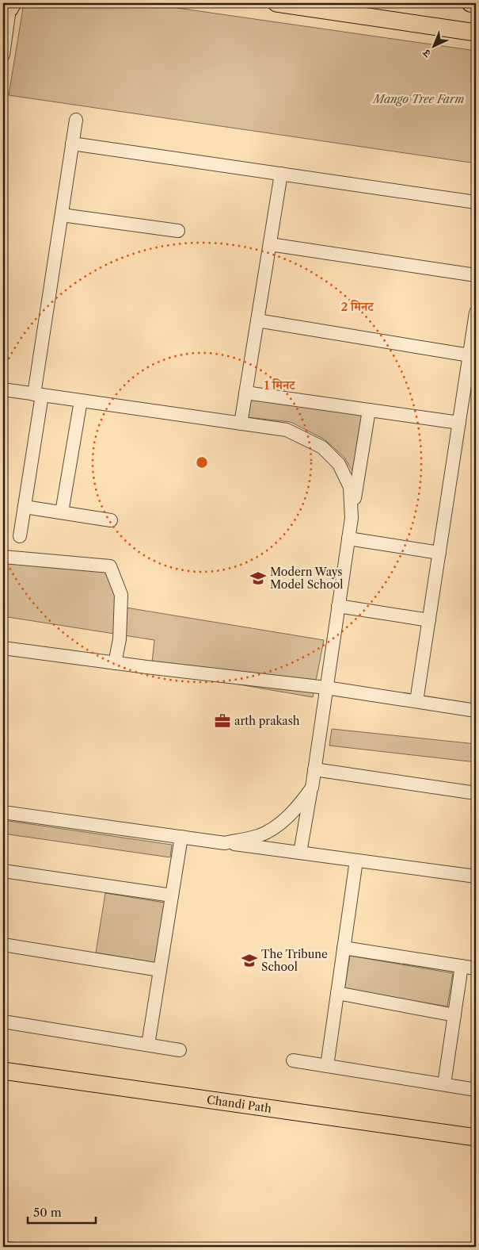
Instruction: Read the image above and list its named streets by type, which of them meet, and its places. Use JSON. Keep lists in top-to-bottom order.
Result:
{
  "streets": {
    "main road": ["Chandi Path"]
  },
  "parks": ["Mango Tree Farm"],
  "places": {
    "school or university": ["Modern Ways Model School", "The Tribune School"],
    "office": ["arth prakash"]
  },
  "scale_bar": "50 m",
  "north": "bottom left",
  "rings": ["2 मिनट", "1 मिनट"]
}
